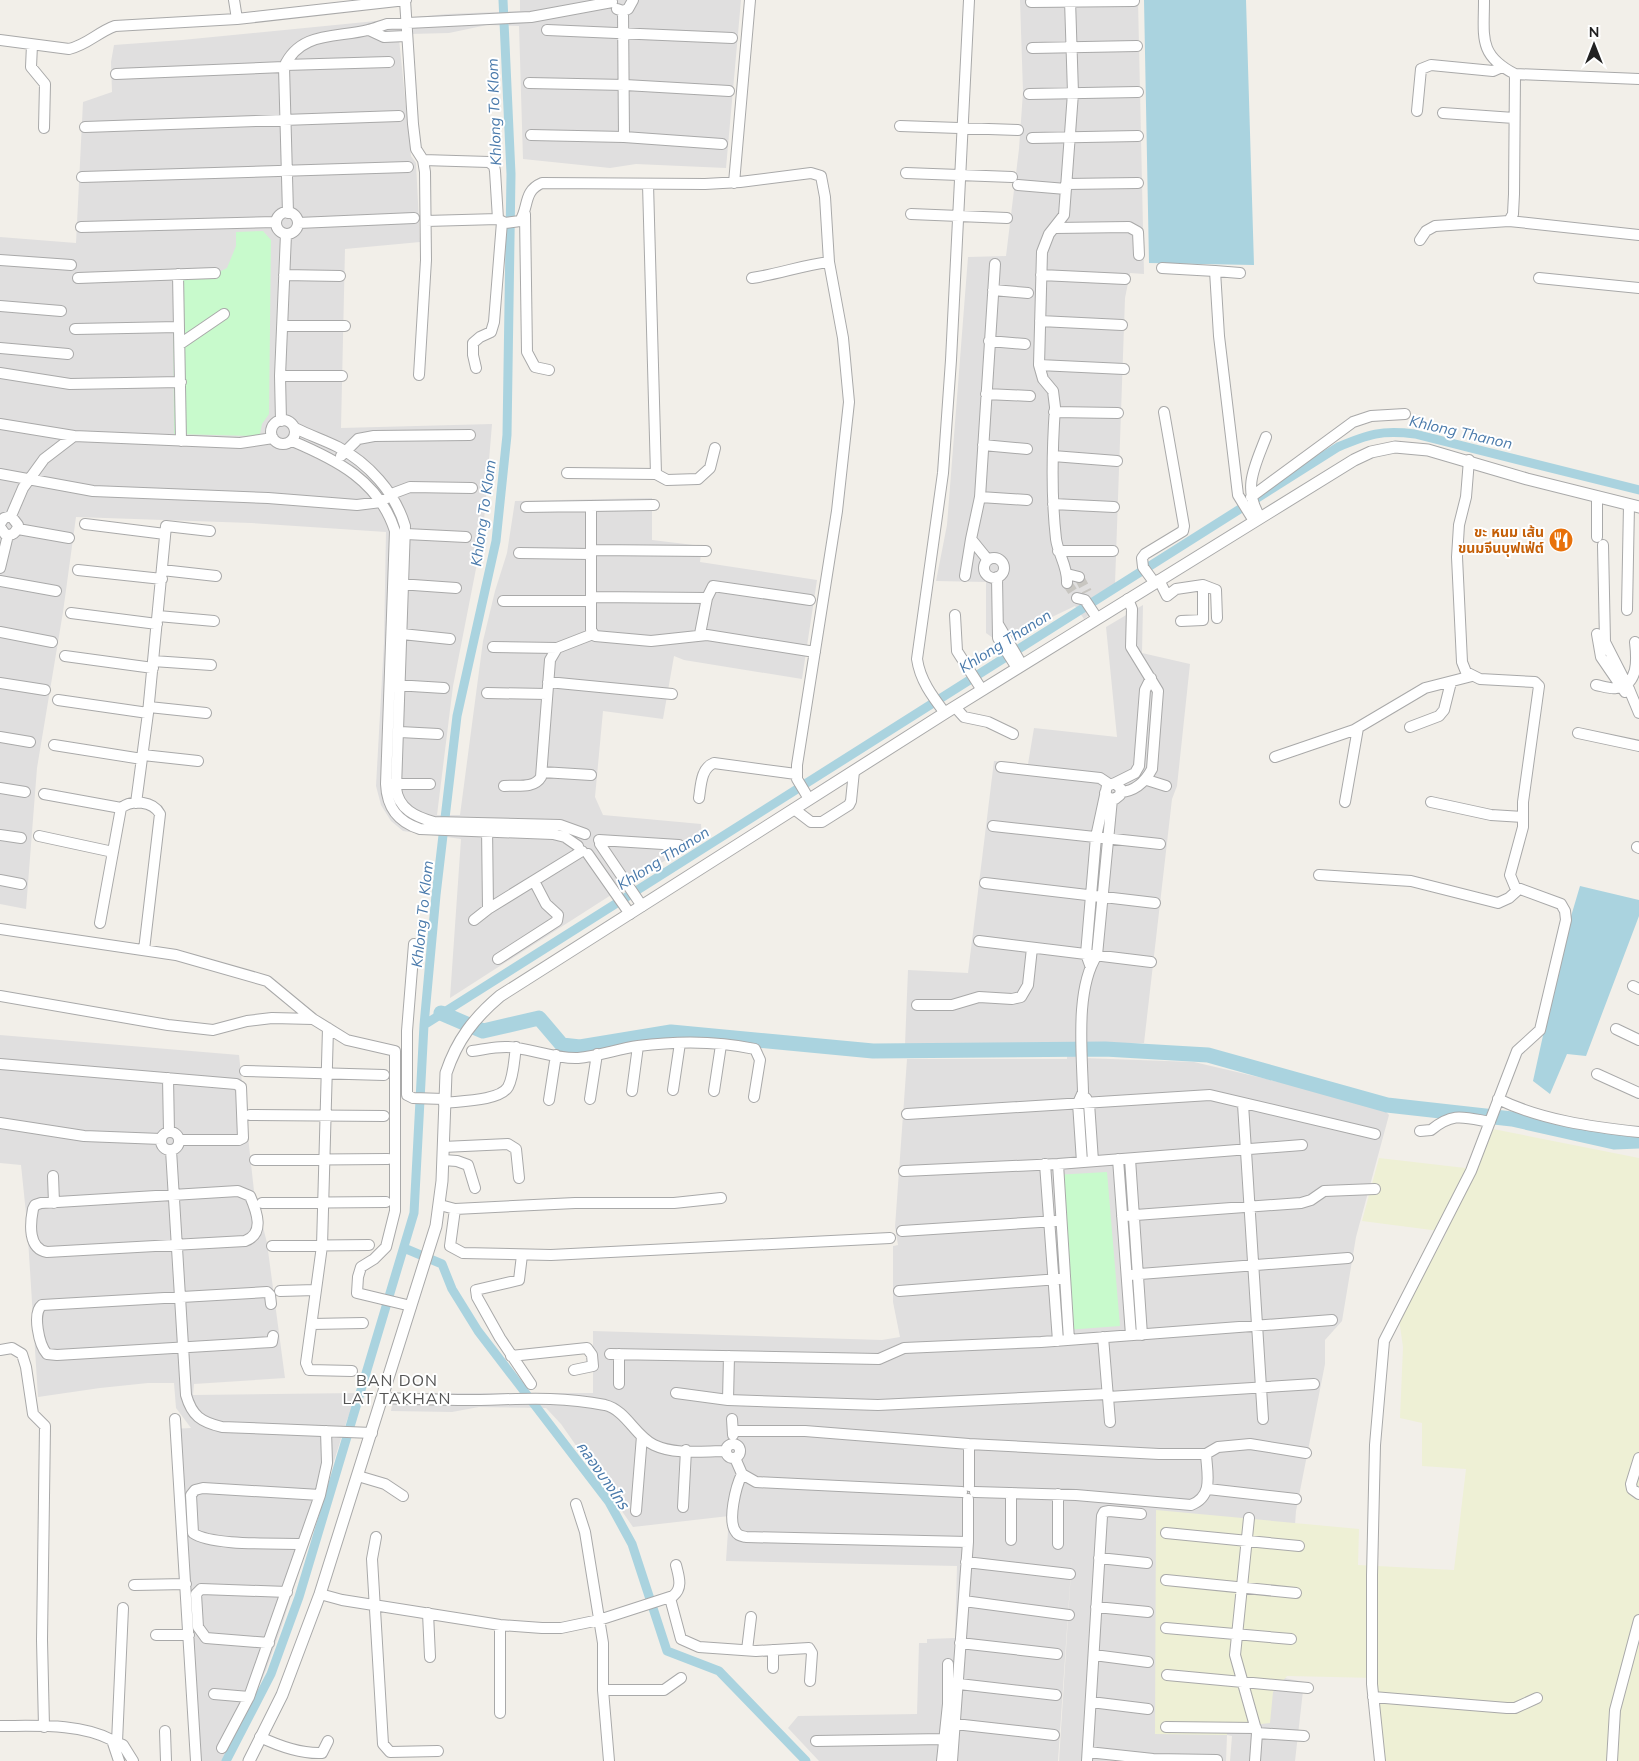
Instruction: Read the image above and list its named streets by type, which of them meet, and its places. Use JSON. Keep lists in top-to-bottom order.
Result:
{
  "districts": ["BAN DON LAT TAKHAN"],
  "water": ["Khlong To Klom", "Khlong Thanon", "คลองบางไทร"],
  "places": {
    "restaurant": ["ขะ หนม เส้น ขนมจีนบุฟเฟ่ต์"]
  },
  "north": "top"
}
